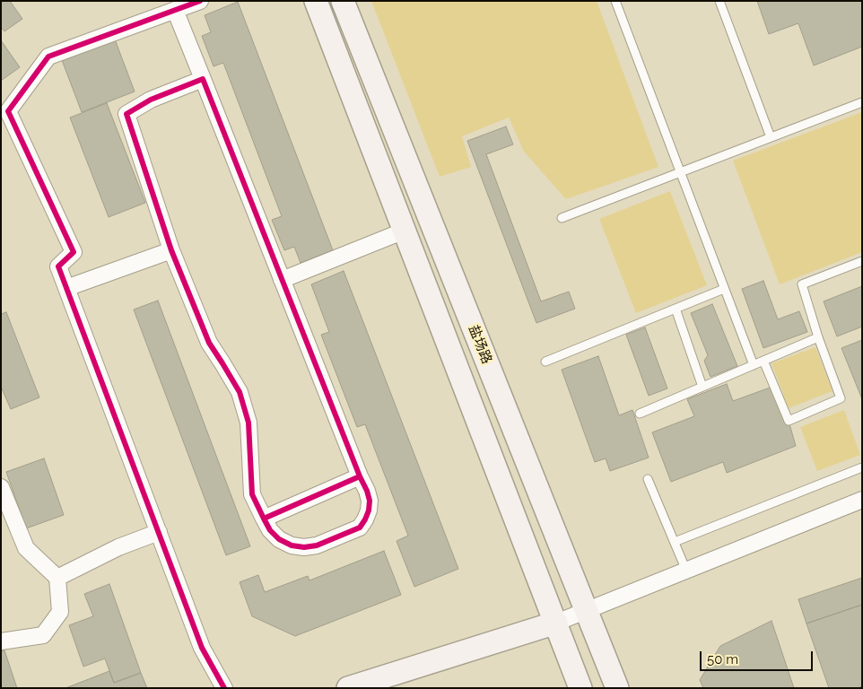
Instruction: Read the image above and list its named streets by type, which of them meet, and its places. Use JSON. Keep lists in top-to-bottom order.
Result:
{
  "streets": {
    "main road": ["盐场路"]
  },
  "scale_bar": "50 m"
}
